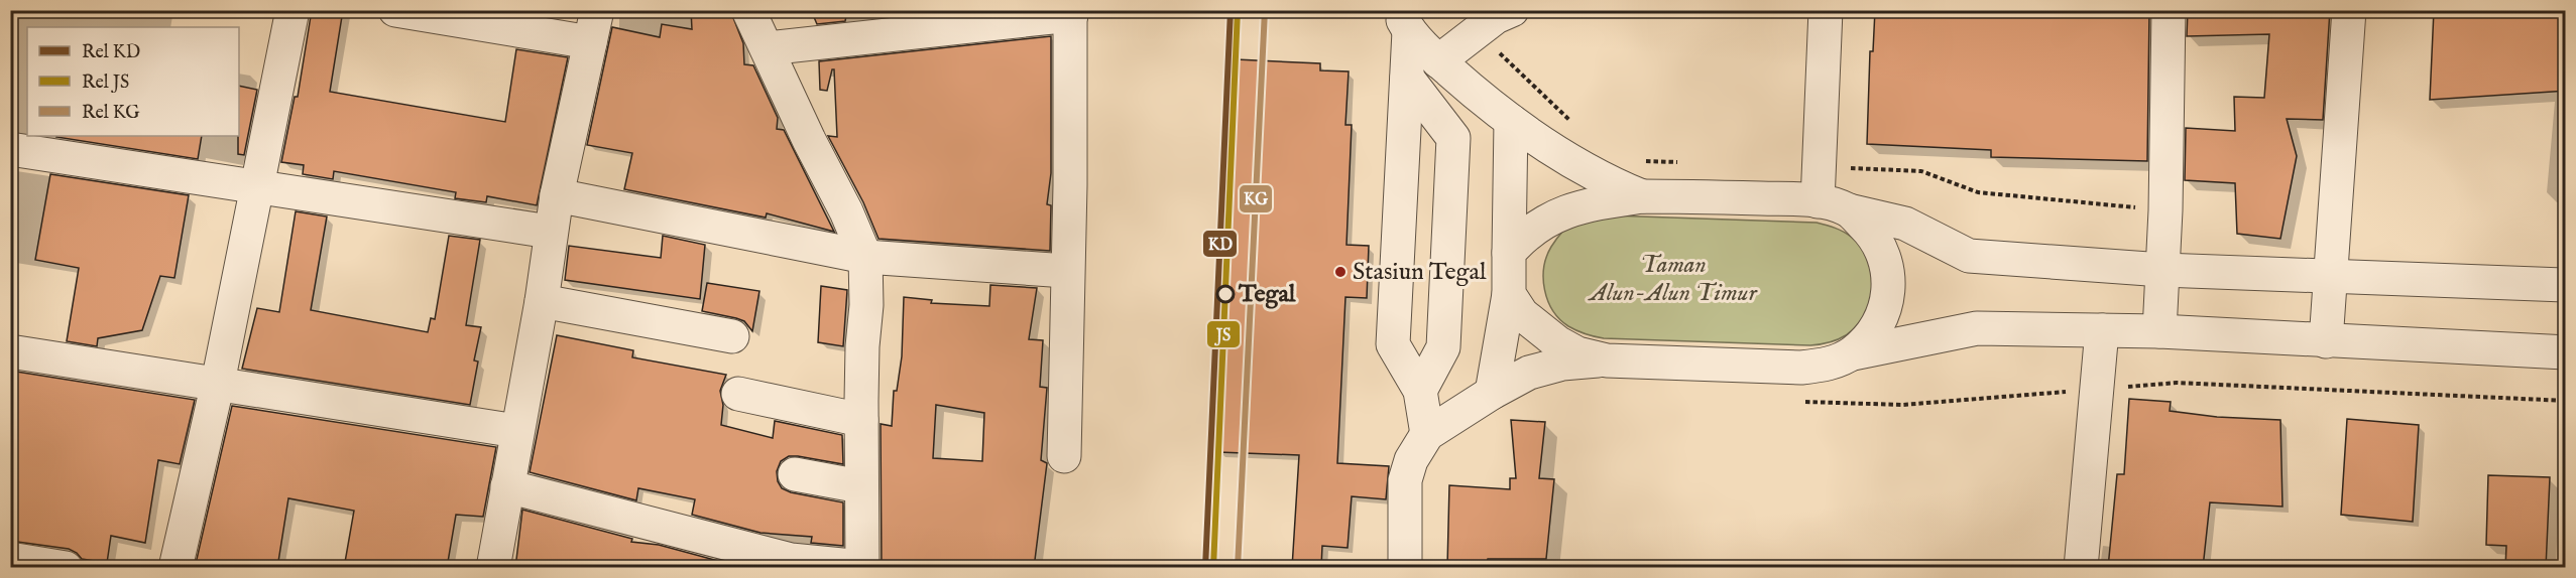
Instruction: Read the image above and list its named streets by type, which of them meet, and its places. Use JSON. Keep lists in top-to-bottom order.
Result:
{
  "parks": ["Taman Alun-Alun Timur"],
  "places": ["Stasiun Tegal", "Tegal"],
  "lines": ["rail line KD", "rail line JS", "rail line KG"],
  "legend": ["Rel KD", "Rel JS", "Rel KG"]
}
